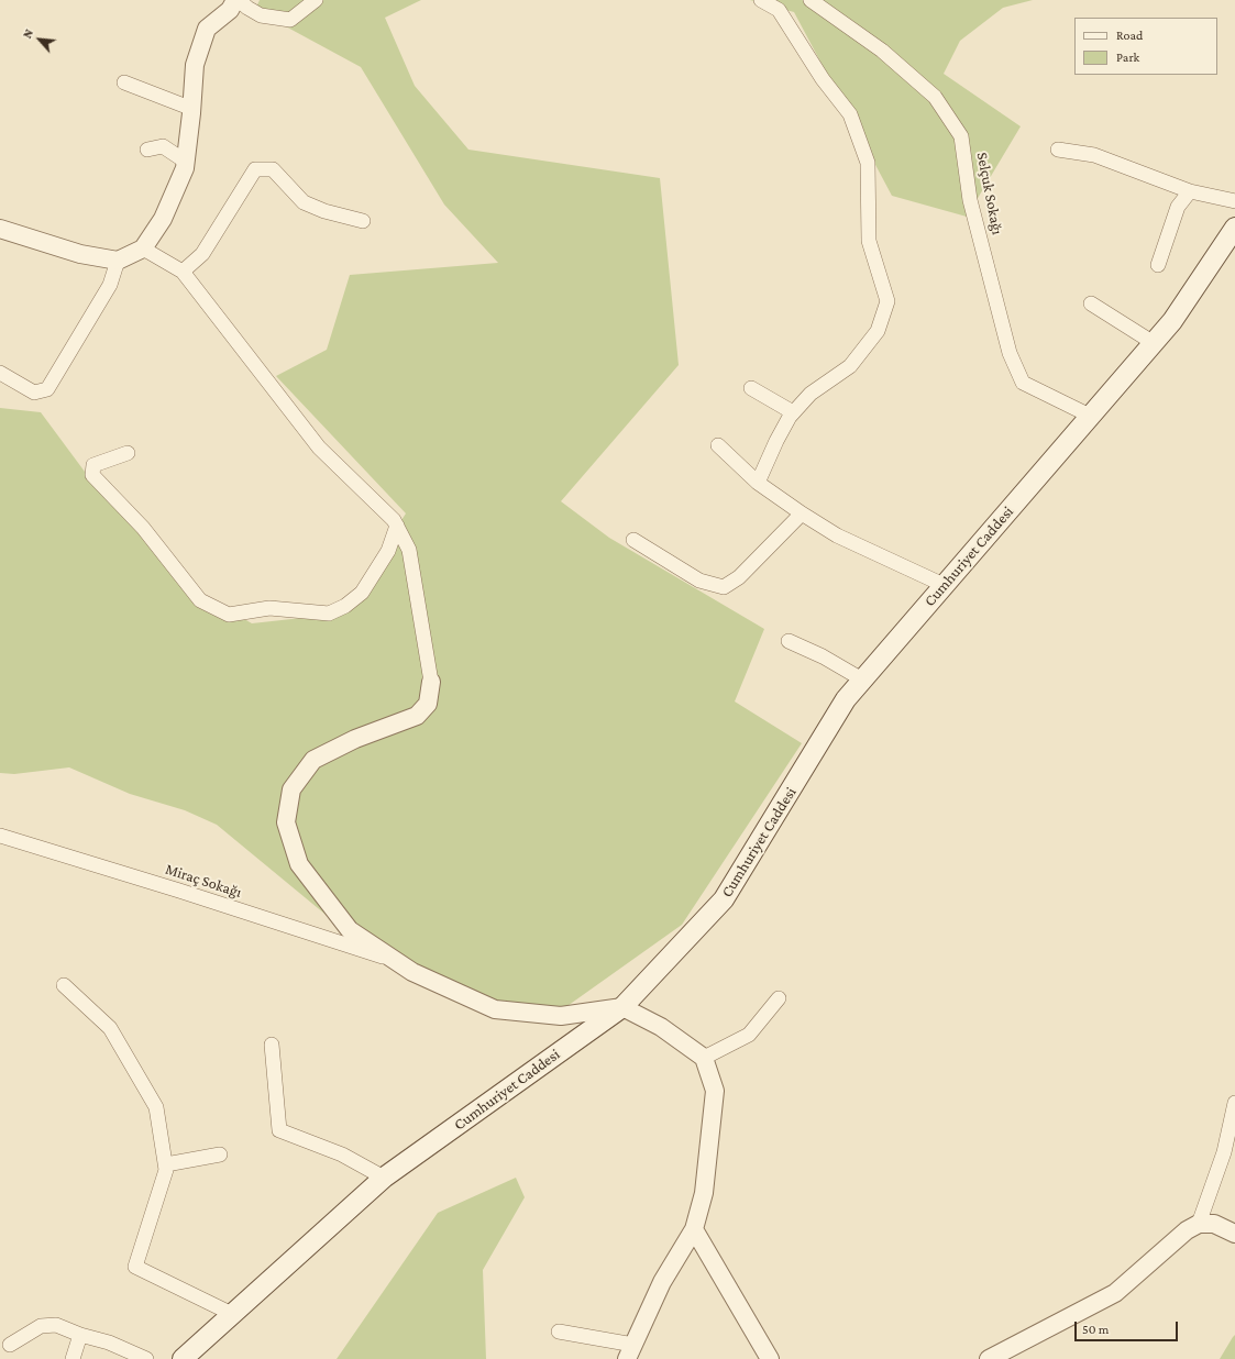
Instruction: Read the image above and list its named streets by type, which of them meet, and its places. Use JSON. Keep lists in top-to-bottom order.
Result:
{
  "streets": {
    "main road": ["Cumhuriyet Caddesi"],
    "street": ["Selçuk Sokağı", "Miraç Sokağı"]
  },
  "crossings": [
    ["Selçuk Sokağı", "Cumhuriyet Caddesi"]
  ],
  "legend": ["Road", "Park"],
  "scale_bar": "50 m",
  "north": "top left"
}
